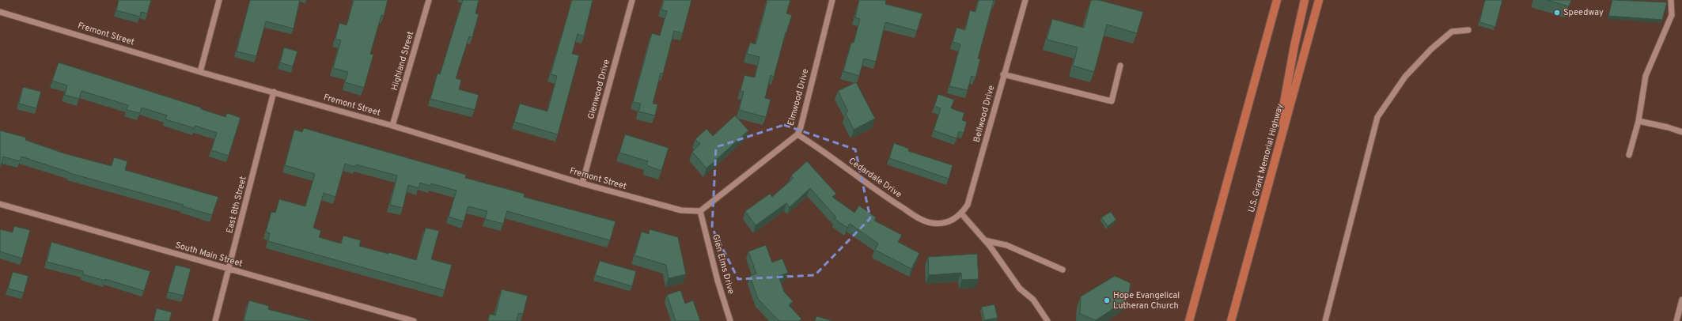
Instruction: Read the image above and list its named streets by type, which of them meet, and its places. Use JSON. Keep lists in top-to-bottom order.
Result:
{
  "streets": {
    "main road": ["U.S. Grant Memorial Highway"],
    "street": [
      "Fremont Street",
      "Highland Street",
      "Glenwood Drive",
      "Elmwood Drive",
      "Bellwood Drive",
      "Cedardale Drive",
      "East 8th Street",
      "South Main Street",
      "Glen Elms Drive"
    ]
  },
  "crossings": [
    ["Fremont Street", "Highland Street"],
    ["Fremont Street", "Glenwood Drive"],
    ["Fremont Street", "Elmwood Drive"],
    ["Fremont Street", "East 8th Street"],
    ["Fremont Street", "Glen Elms Drive"],
    ["Elmwood Drive", "Cedardale Drive"],
    ["Elmwood Drive", "Glen Elms Drive"],
    ["Bellwood Drive", "Cedardale Drive"],
    ["East 8th Street", "South Main Street"]
  ],
  "places": ["Speedway", "Hope Evangelical Lutheran Church"]
}
